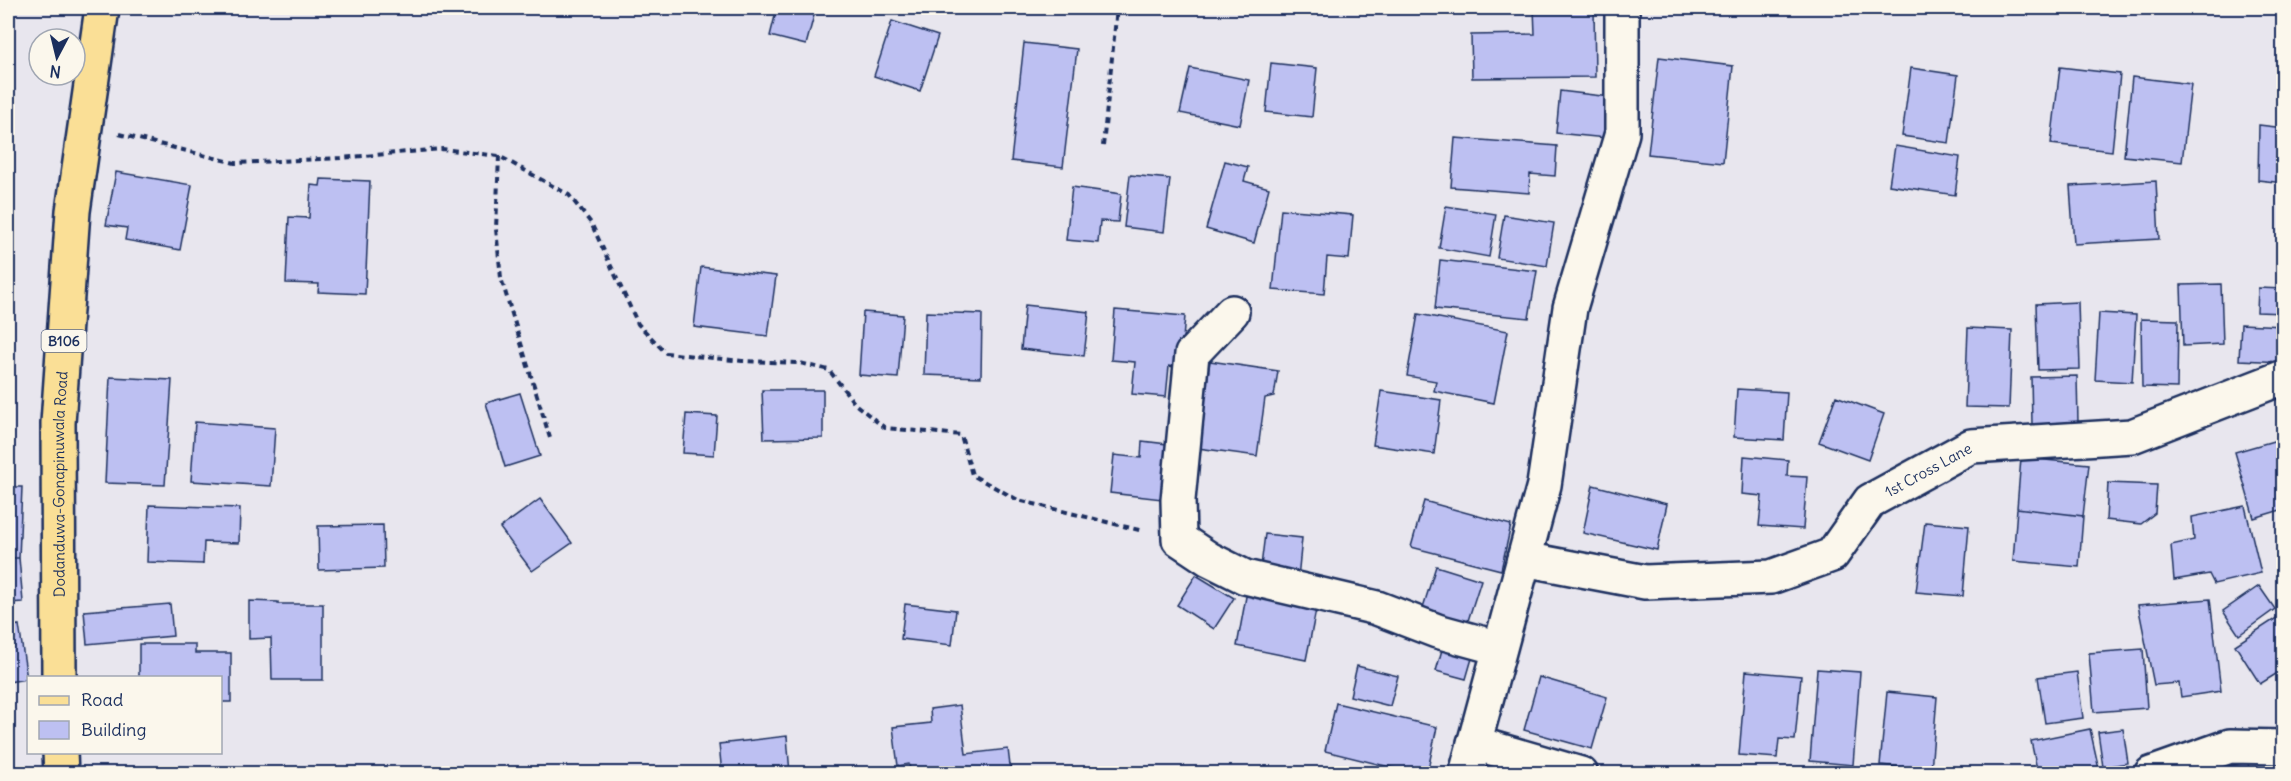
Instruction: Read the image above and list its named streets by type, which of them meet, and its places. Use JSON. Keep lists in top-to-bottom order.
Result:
{
  "streets": {
    "main road": ["B106", "Dodanduwa-Gonapinuwala Road"],
    "street": ["1st Cross Lane"]
  },
  "legend": ["Road", "Building"],
  "north": "bottom"
}
